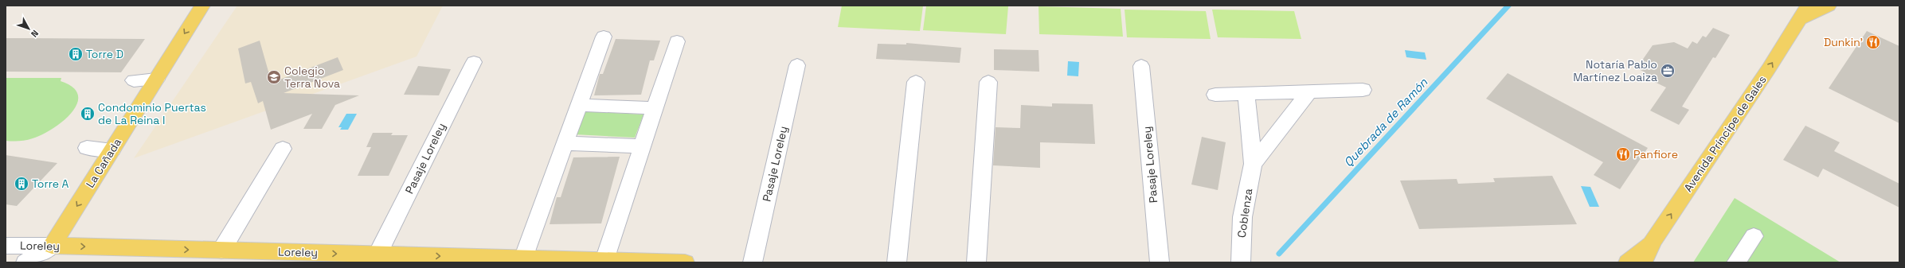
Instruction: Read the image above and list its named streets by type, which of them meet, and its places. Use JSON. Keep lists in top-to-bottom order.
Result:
{
  "streets": {
    "main road": ["Avenida Príncipe de Gales", "La Cañada", "Loreley"],
    "street": ["Pasaje Loreley", "Coblenza"]
  },
  "crossings": [
    ["Pasaje Loreley", "Loreley"],
    ["La Cañada", "Loreley"]
  ],
  "one_way": ["Avenida Príncipe de Gales", "La Cañada", "Loreley"],
  "water": ["Quebrada de Ramón"],
  "places": {
    "restaurant": ["Dunkin'", "Panfiore"],
    "building": ["Torre D", "Condominio Puertas de La Reina I", "Torre A"],
    "office": ["Notaría Pablo Martínez Loaiza"],
    "school or university": ["Colegio Terra Nova"]
  },
  "north": "bottom right"
}
